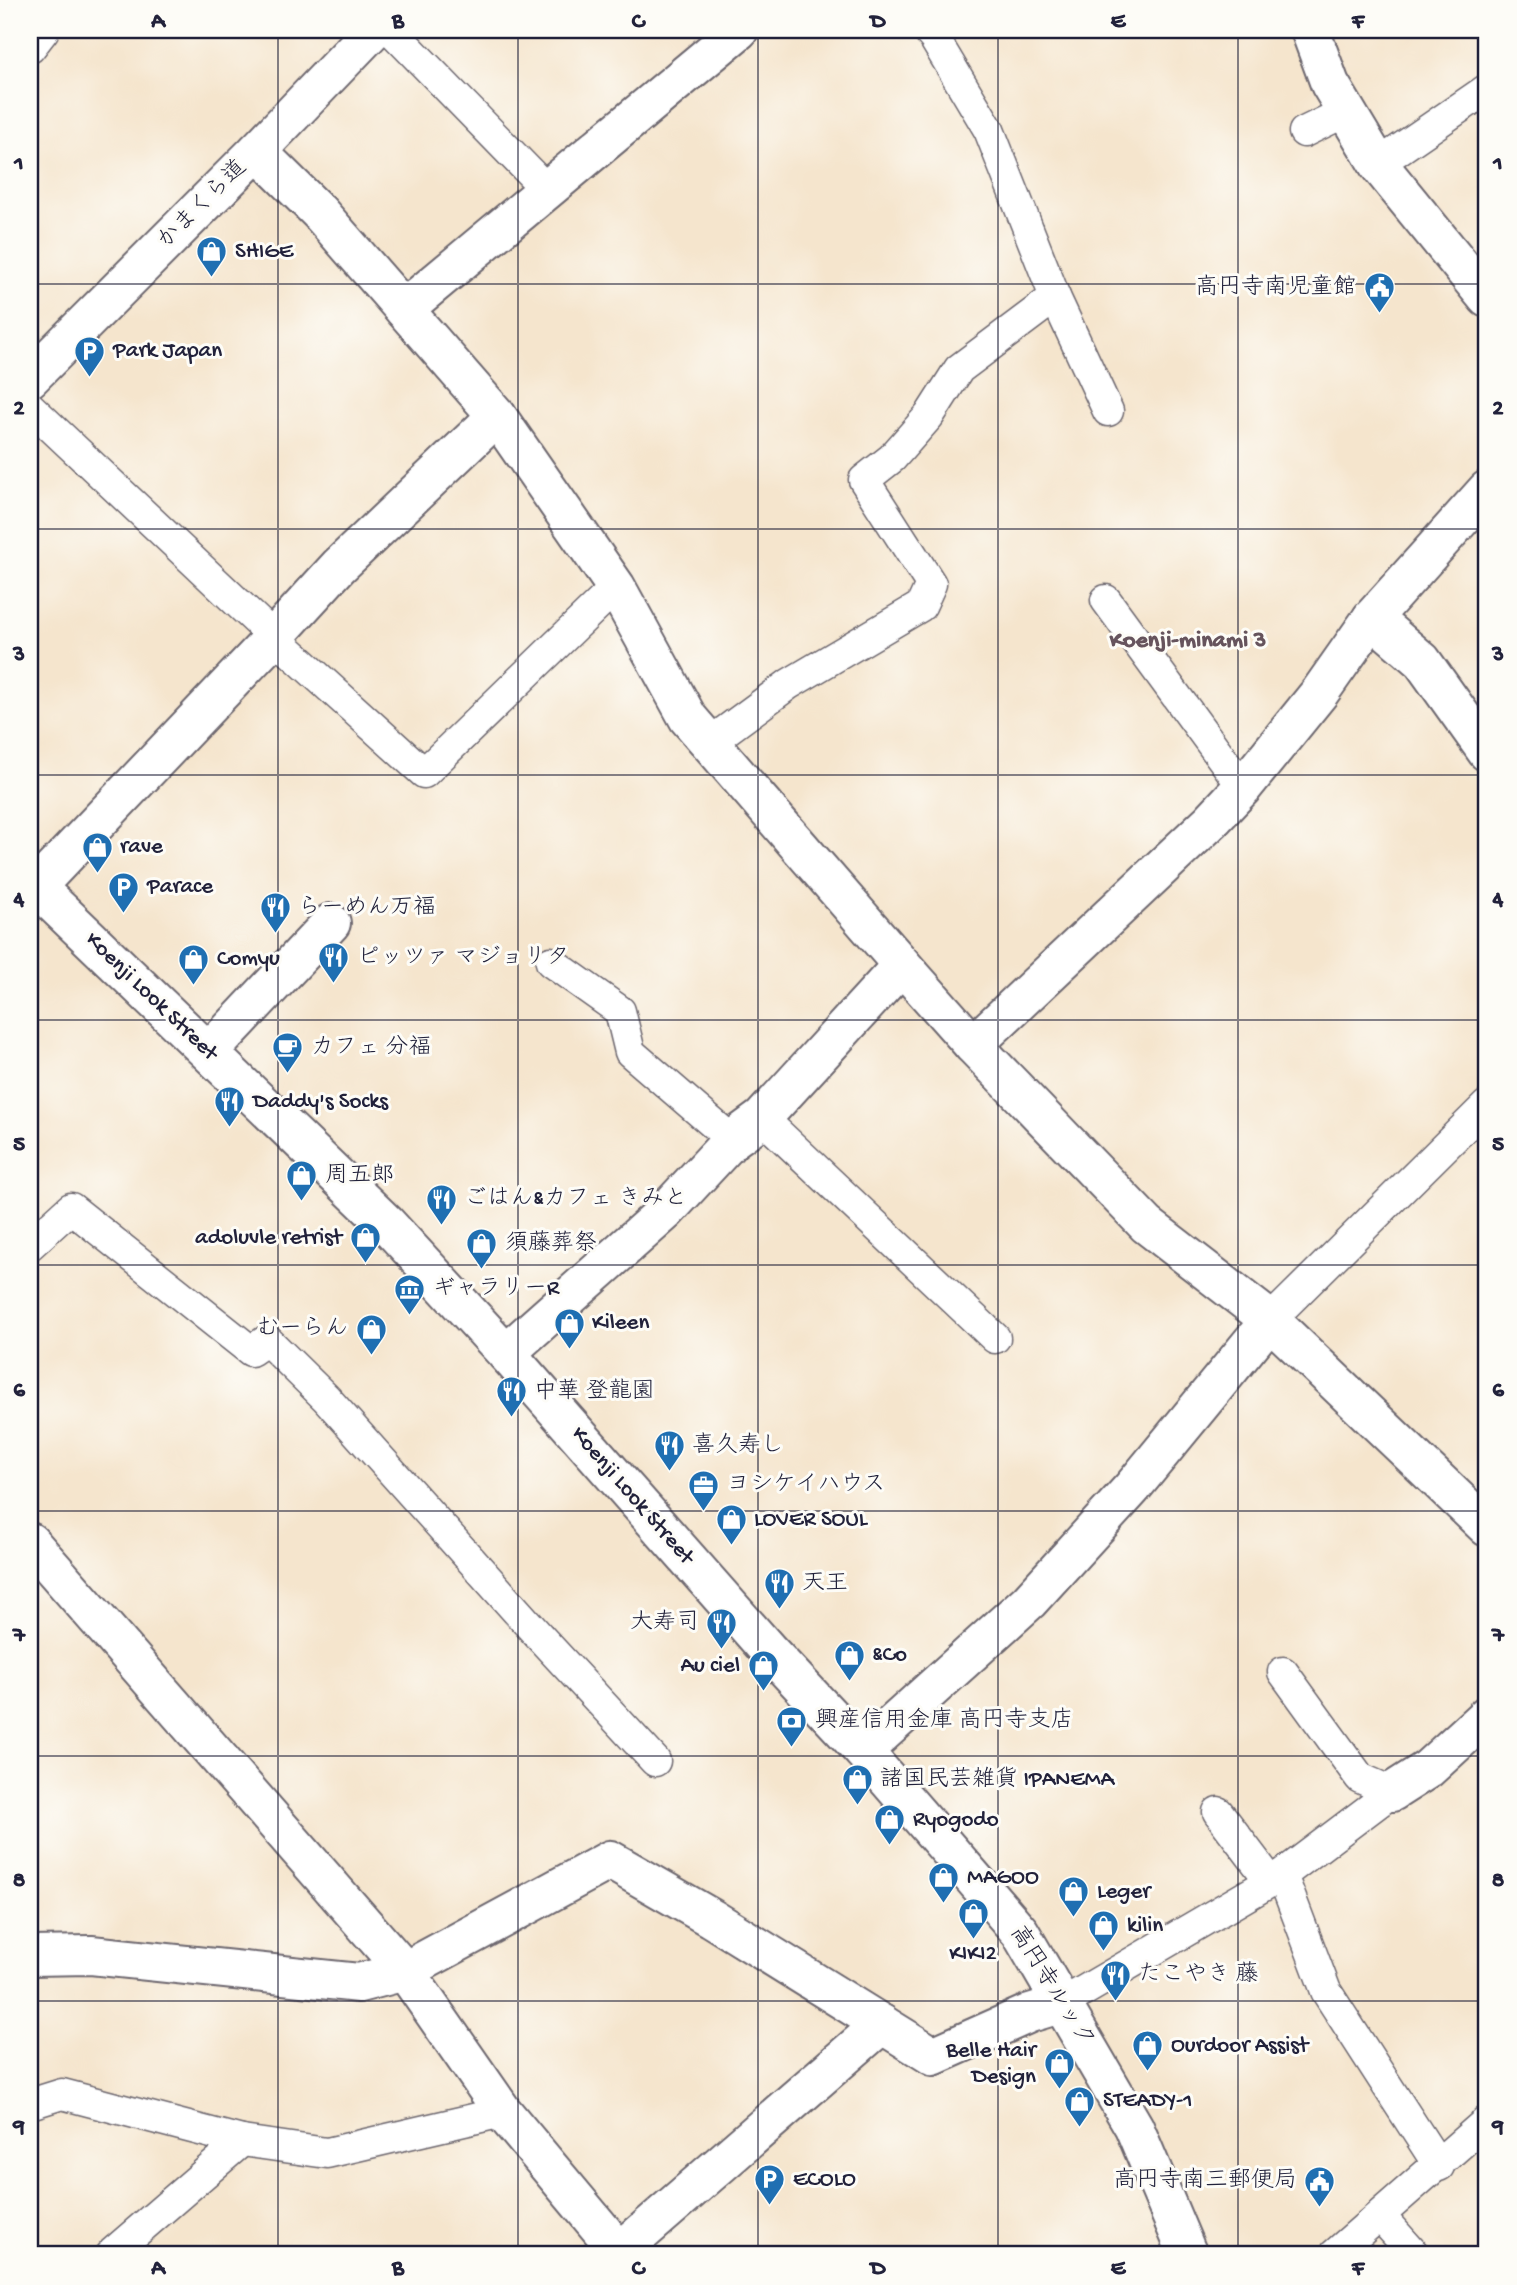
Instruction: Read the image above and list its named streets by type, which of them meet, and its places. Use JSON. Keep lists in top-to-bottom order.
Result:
{
  "streets": {
    "street": ["かまくら道", "Koenji Look Street", "高円寺ルック"]
  },
  "crossings": [
    ["Koenji Look Street", "高円寺ルック"]
  ],
  "districts": ["Koenji-minami 3"],
  "places": {
    "shop": [
      "SHIGE",
      "rave",
      "Comyu",
      "周五郎",
      "adoluvle retrist",
      "須藤葬祭",
      "Kileen",
      "むーらん",
      "LOVER SOUL",
      "&Co",
      "Au ciel",
      "諸国民芸雑貨 IPANEMA",
      "Ryogodo",
      "MAGOO",
      "Leger",
      "KIKI2",
      "kilin",
      "Ourdoor Assist",
      "Belle Hair Design",
      "STEADY-1"
    ],
    "public building": ["高円寺南児童館", "高円寺南三郵便局"],
    "parking": ["Park Japan", "Parace", "ECOLO"],
    "restaurant": [
      "らーめん万福",
      "ピッツァ マジョリタ",
      "Daddy's Socks",
      "ごはん&カフェ きみと",
      "中華 登龍園",
      "喜久寿し",
      "天王",
      "大寿司",
      "たこやき 藤"
    ],
    "cafe": ["カフェ 分福"],
    "museum": ["ギャラリーR"],
    "office": ["ヨシケイハウス"],
    "bank": ["興産信用金庫 高円寺支店"]
  },
  "grid": {
    "columns": [
      "A",
      "B",
      "C",
      "D",
      "E",
      "F"
    ],
    "rows": [
      "1",
      "2",
      "3",
      "4",
      "5",
      "6",
      "7",
      "8",
      "9"
    ]
  }
}
